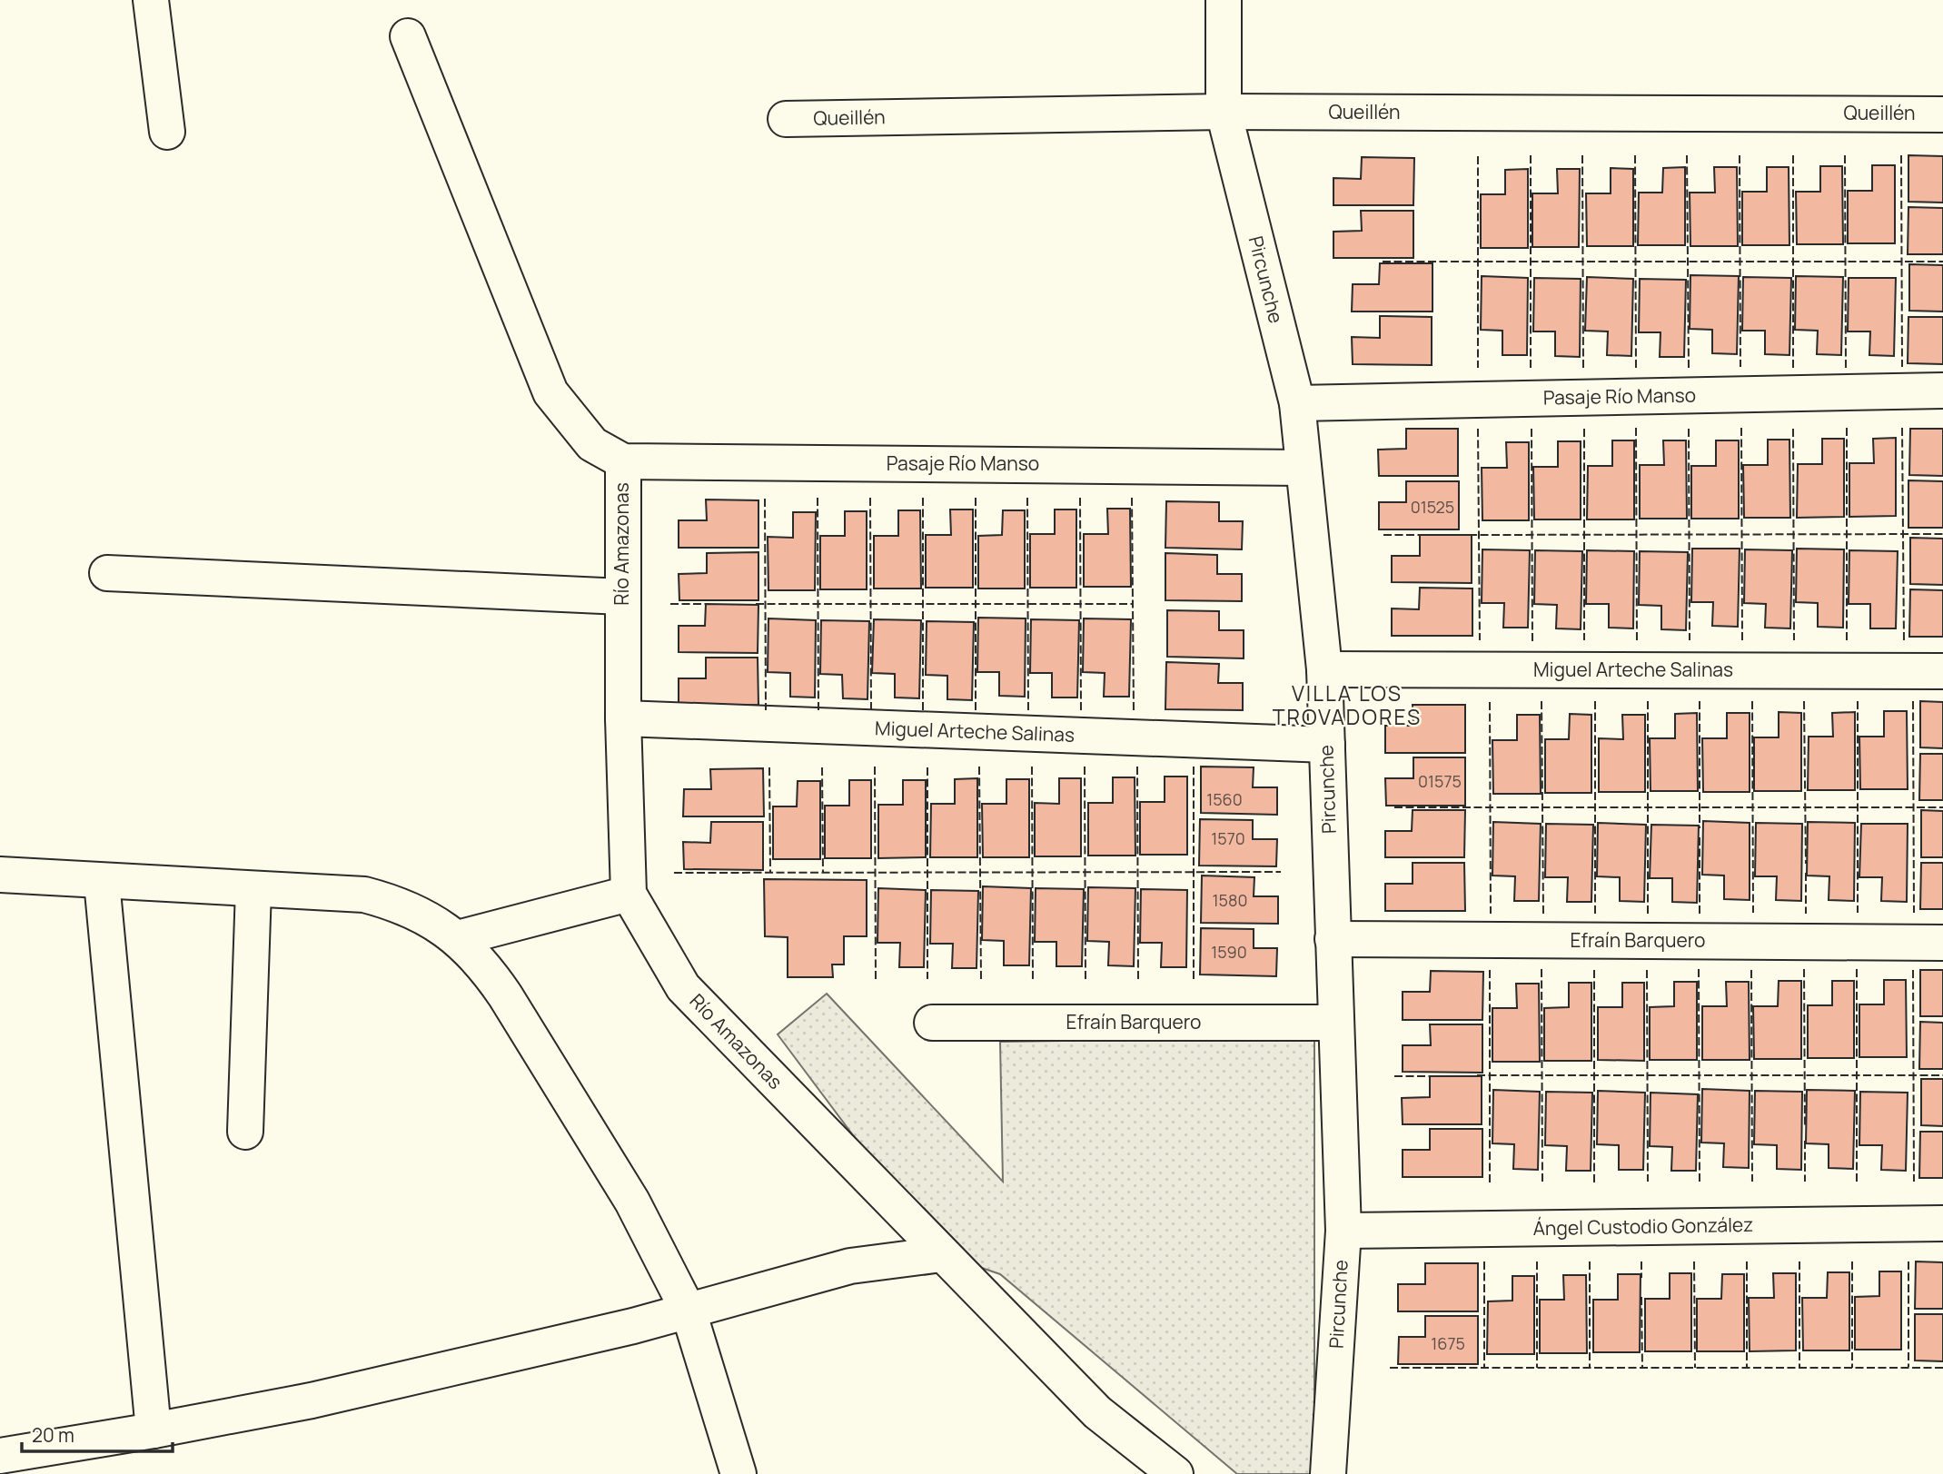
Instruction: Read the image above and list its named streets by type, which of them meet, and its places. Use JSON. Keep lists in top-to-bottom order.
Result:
{
  "streets": {
    "street": [
      "Queillén",
      "Pircunche",
      "Pasaje Río Manso",
      "Río Amazonas",
      "Miguel Arteche Salinas",
      "Efraín Barquero",
      "Ángel Custodio González"
    ]
  },
  "crossings": [
    ["Queillén", "Pircunche"],
    ["Pircunche", "Pasaje Río Manso"],
    ["Pircunche", "Miguel Arteche Salinas"],
    ["Pircunche", "Efraín Barquero"],
    ["Pircunche", "Ángel Custodio González"],
    ["Pasaje Río Manso", "Río Amazonas"],
    ["Río Amazonas", "Miguel Arteche Salinas"]
  ],
  "districts": ["VILLA LOS TROVADORES"],
  "house_numbers": [
    "01525",
    "01575",
    "1560",
    "1570",
    "1580",
    "1590",
    "1675"
  ],
  "scale_bar": "20 m"
}
